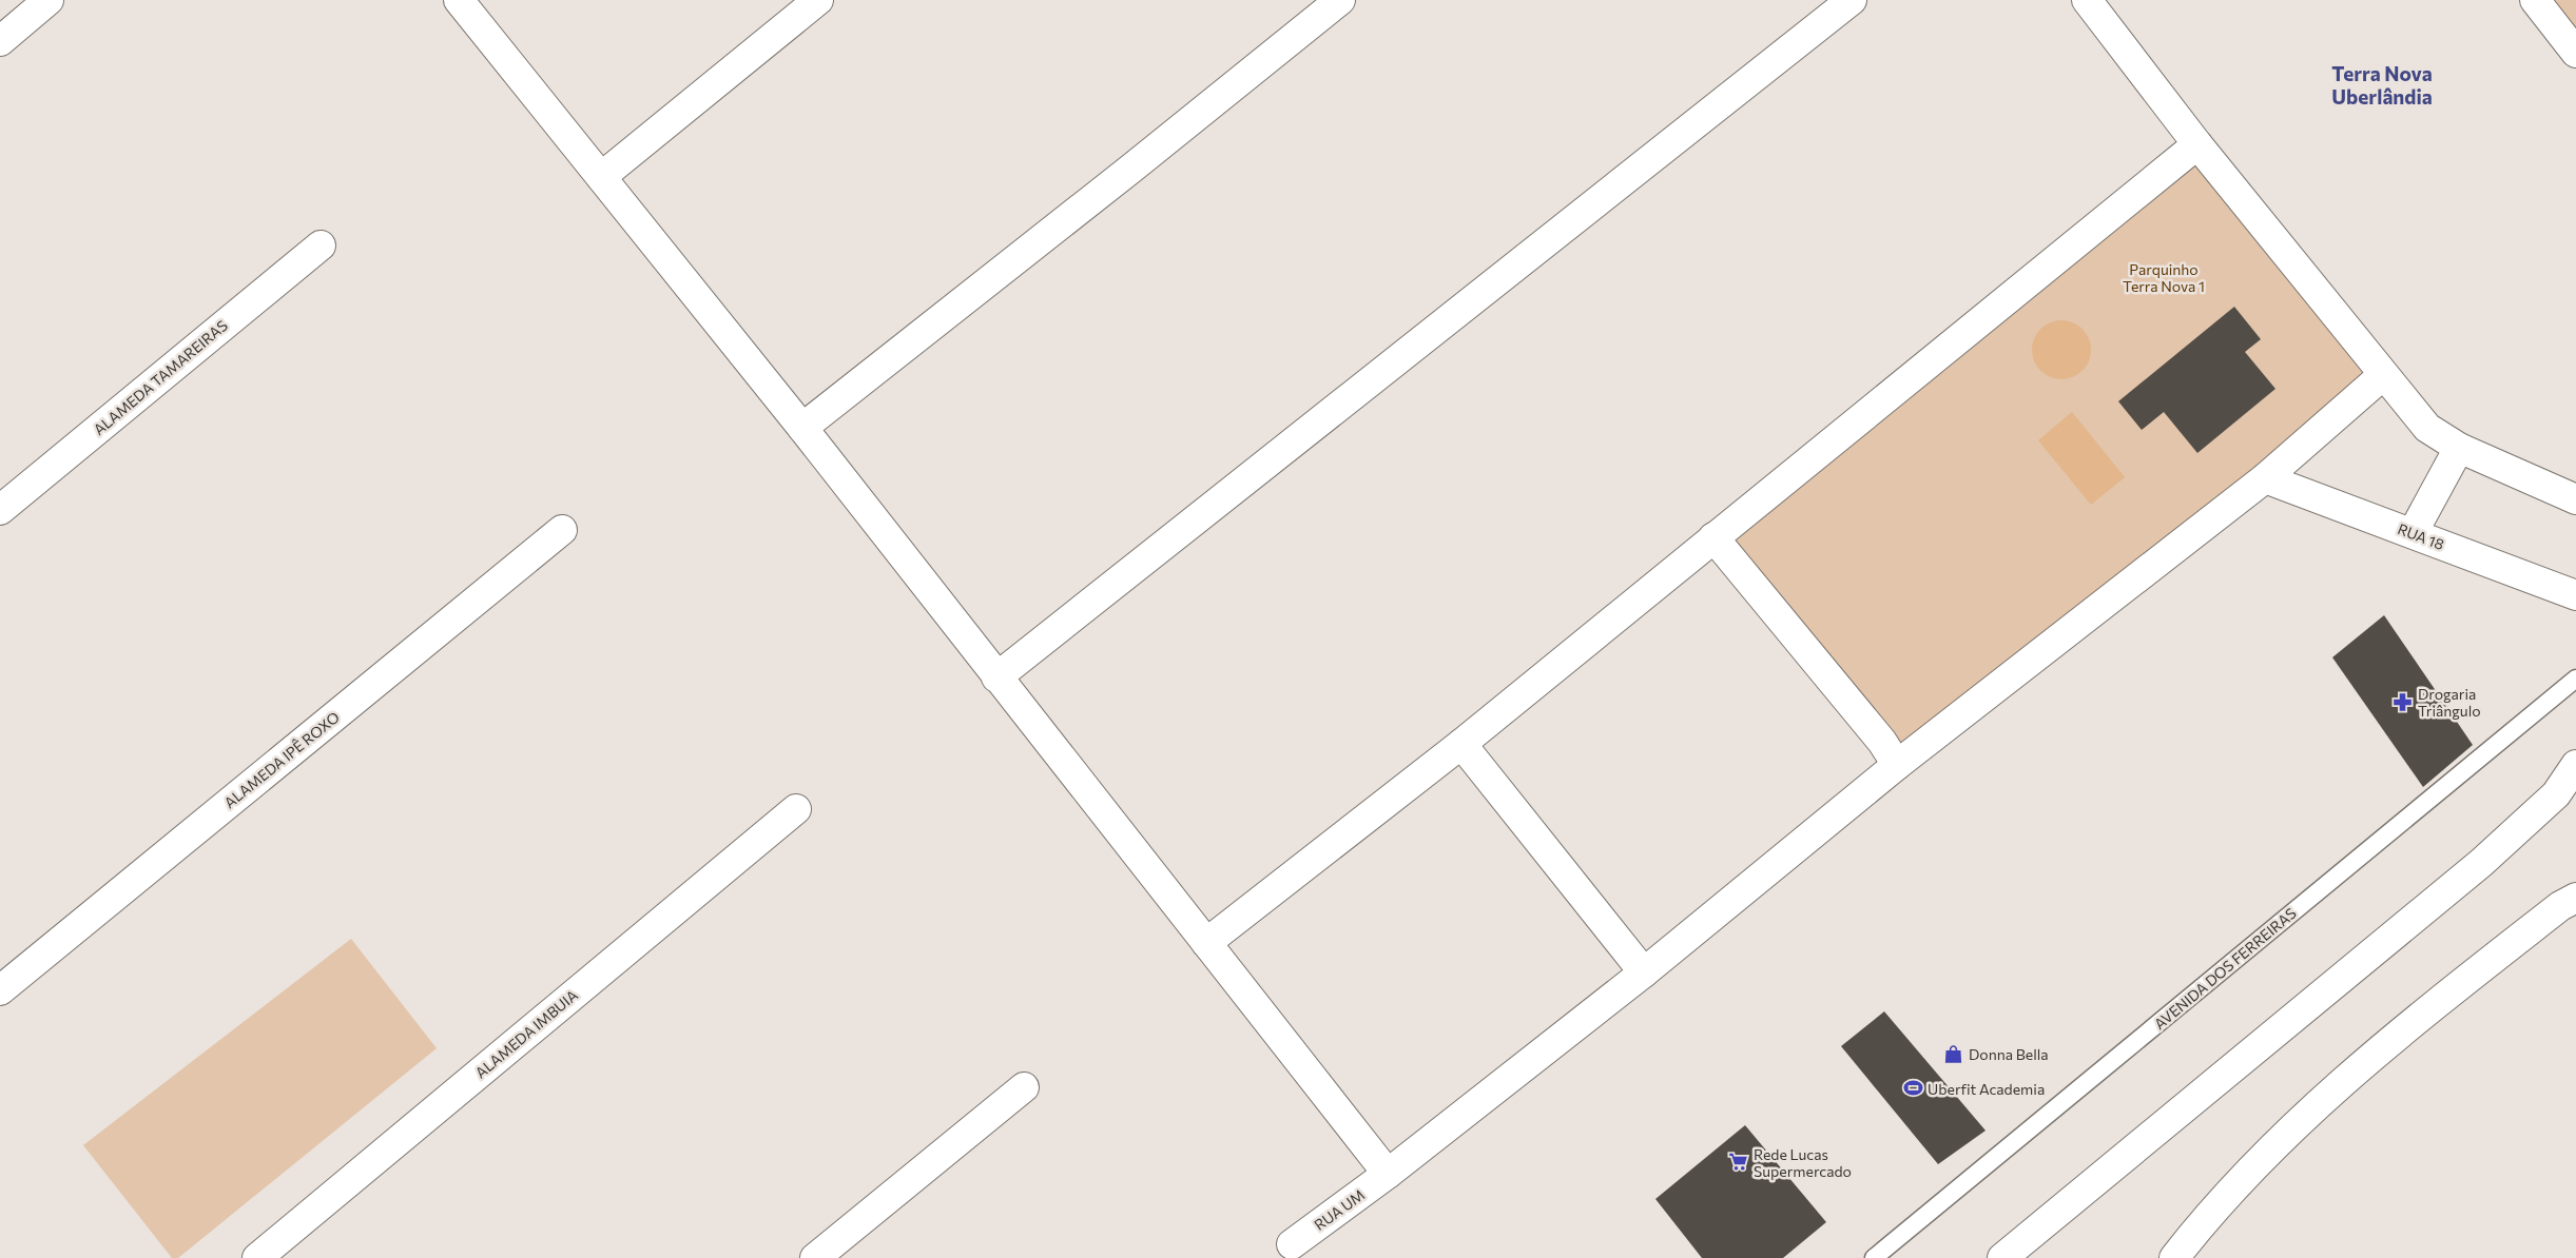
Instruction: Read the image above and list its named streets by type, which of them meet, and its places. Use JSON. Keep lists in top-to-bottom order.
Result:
{
  "streets": {
    "street": [
      "ALAMEDA TAMAREIRAS",
      "RUA 18",
      "ALAMEDA IPÊ ROXO",
      "ALAMEDA IMBUIA",
      "RUA UM"
    ],
    "lane": ["AVENIDA DOS FERREIRAS"]
  },
  "crossings": [
    ["RUA 18", "RUA UM"]
  ],
  "districts": ["Terra Nova Uberlândia"],
  "parks": ["Parquinho Terra Nova 1"],
  "places": {
    "pharmacy": ["Drogaria Triângulo"],
    "shop": ["Donna Bella"],
    "sports": ["Uberfit Academia"],
    "supermarket": ["Rede Lucas Supermercado"]
  }
}
